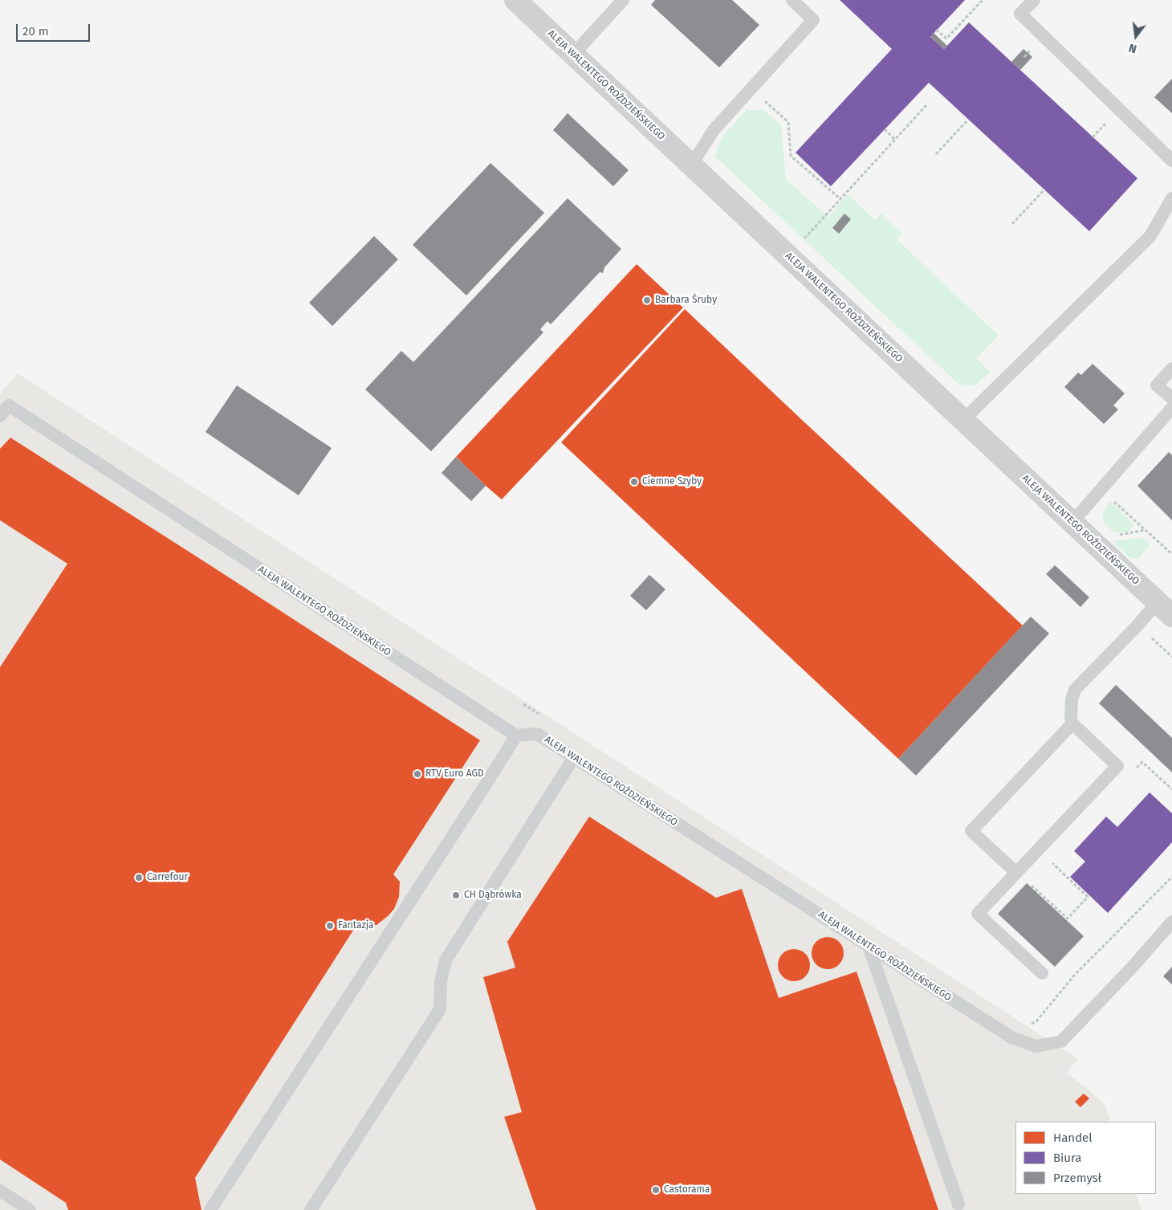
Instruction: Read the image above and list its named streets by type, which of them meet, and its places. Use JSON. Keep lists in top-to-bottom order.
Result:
{
  "streets": {
    "street": ["ALEJA WALENTEGO ROŹDZIEŃSKIEGO"]
  },
  "places": [
    "Barbara Śruby",
    "Ciemne Szyby",
    "RTV Euro AGD",
    "Carrefour",
    "CH Dąbrówka",
    "Fantazja",
    "Castorama"
  ],
  "legend": ["Handel", "Biura", "Przemysł"],
  "scale_bar": "20 m",
  "north": "bottom"
}
